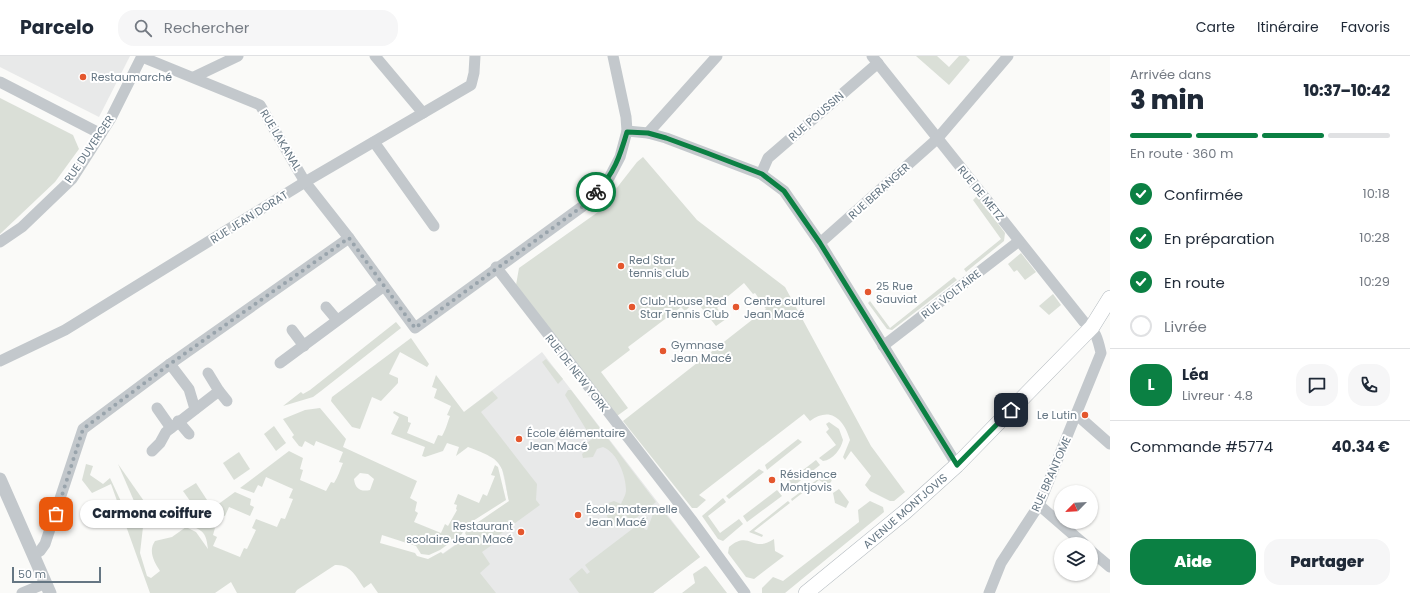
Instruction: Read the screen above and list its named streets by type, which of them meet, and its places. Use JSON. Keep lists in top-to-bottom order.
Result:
{
  "streets": {
    "main road": ["AVENUE MONTJOVIS"],
    "street": [
      "RUE POUSSIN",
      "RUE LAKANAL",
      "RUE DUVERGER",
      "RUE BERANGER",
      "RUE DE METZ",
      "RUE JEAN DORAT",
      "RUE VOLTAIRE",
      "RUE DE NEW YORK",
      "RUE BRANTOME"
    ]
  },
  "crossings": [
    ["RUE POUSSIN", "RUE DE METZ"],
    ["RUE LAKANAL", "RUE DUVERGER"],
    ["RUE LAKANAL", "RUE JEAN DORAT"],
    ["RUE LAKANAL", "RUE DE NEW YORK"],
    ["RUE BERANGER", "RUE DE METZ"],
    ["RUE DE METZ", "RUE VOLTAIRE"],
    ["RUE DE METZ", "RUE BRANTOME"],
    ["RUE DE METZ", "AVENUE MONTJOVIS"],
    ["RUE BRANTOME", "AVENUE MONTJOVIS"]
  ],
  "places": [
    "Restaumarché",
    "Red Star tennis club",
    "25 Rue Sauviat",
    "Club House Red Star Tennis Club",
    "Centre culturel Jean Macé",
    "Gymnase Jean Macé",
    "Le Lutin",
    "École élémentaire Jean Macé",
    "Résidence Montjovis",
    "Carmona coiffure",
    "École maternelle Jean Macé",
    "Restaurant scolaire Jean Macé"
  ],
  "scale_bar": "50 m",
  "north": "bottom left",
  "page": {
    "header": "Parcelo",
    "search": "Rechercher",
    "nav": ["Carte", "Itinéraire", "Favoris"],
    "heading": ["3 min", "Arrivée dans", "10:37–10:42"],
    "panel": [
      "Léa",
      "Livreur · 4.8",
      "Commande #5774",
      "40.34 €"
    ],
    "bar": "En route · 360 m",
    "list": [
      ["Confirmée", "10:18"],
      ["En préparation", "10:28"],
      ["En route", "10:29"],
      "Livrée"
    ],
    "round": "L",
    "bubble": "Carmona coiffure",
    "buttons": ["Aide", "Partager"],
    "scale": "50 m"
  }
}
